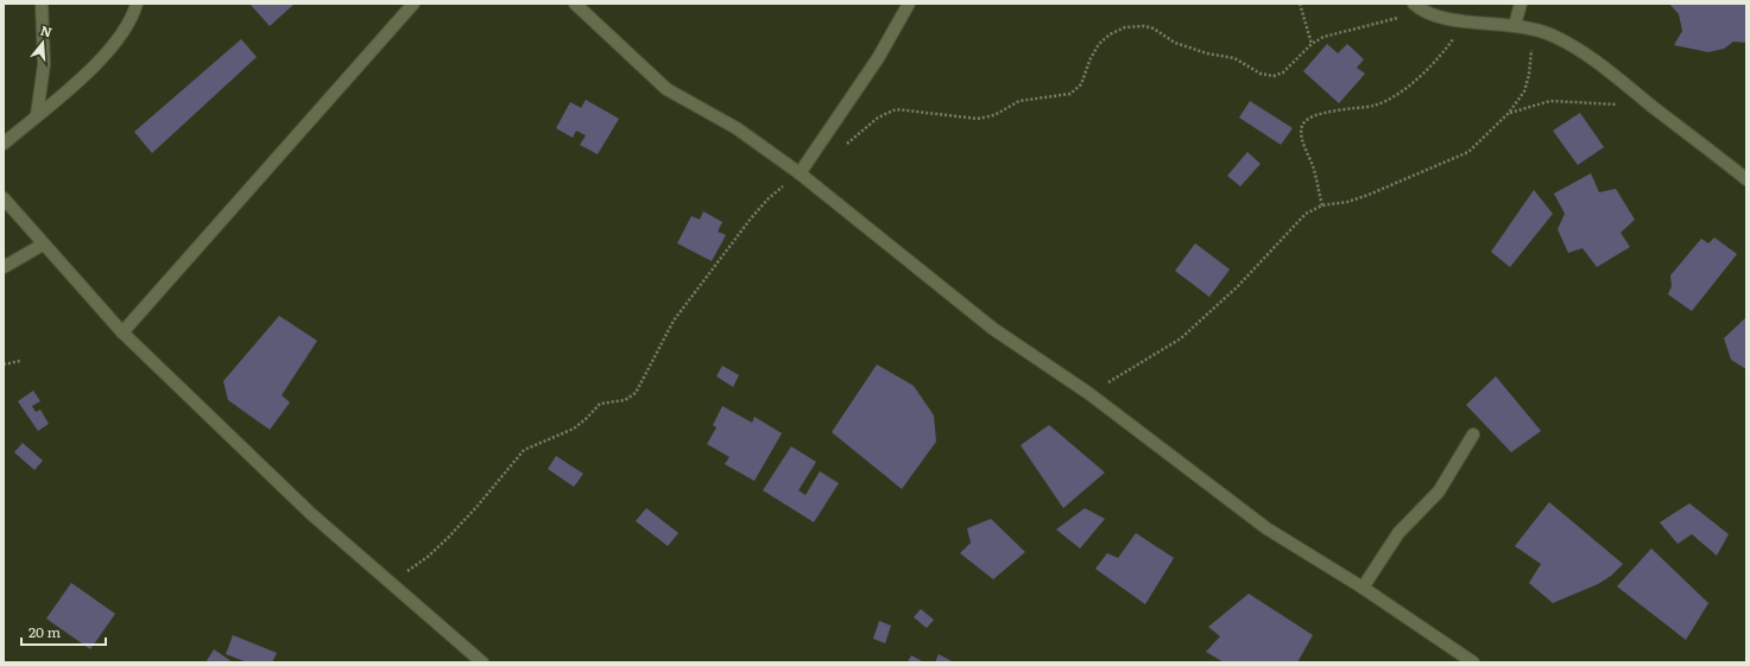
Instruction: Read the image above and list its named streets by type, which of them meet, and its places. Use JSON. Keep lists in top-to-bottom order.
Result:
{
  "scale_bar": "20 m",
  "north": "top"
}
